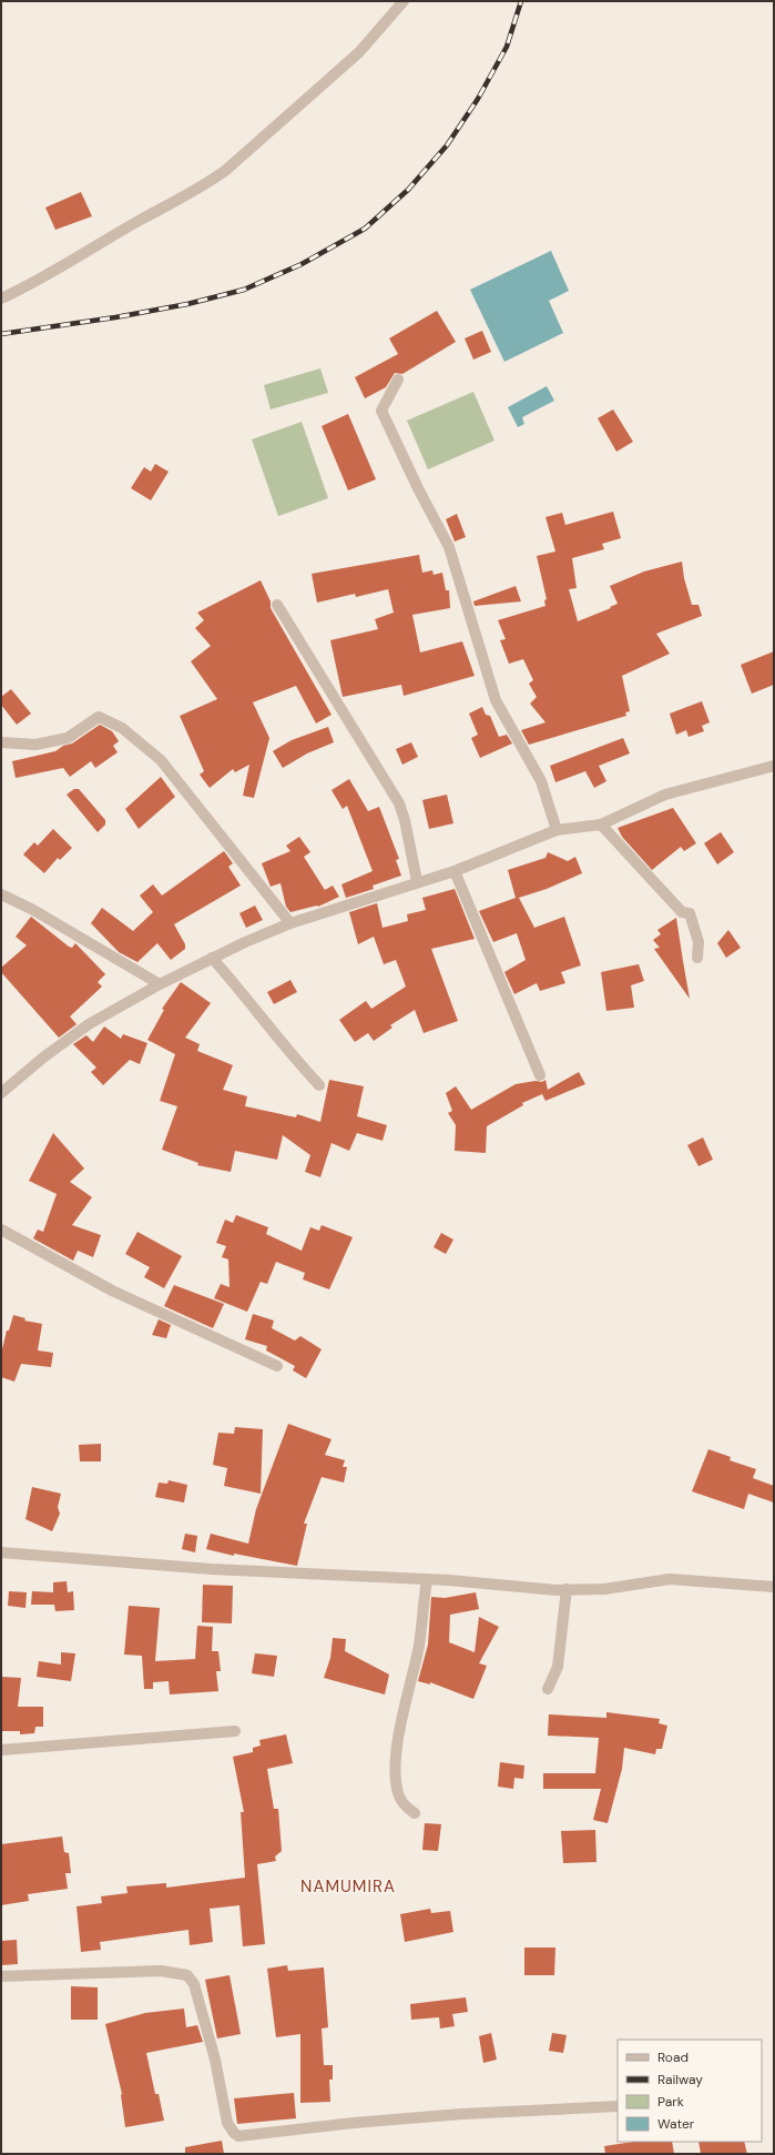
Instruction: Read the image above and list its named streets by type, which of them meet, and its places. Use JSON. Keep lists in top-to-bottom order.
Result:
{
  "districts": ["NAMUMIRA"],
  "legend": [
    "Road",
    "Railway",
    "Park",
    "Water"
  ]
}
